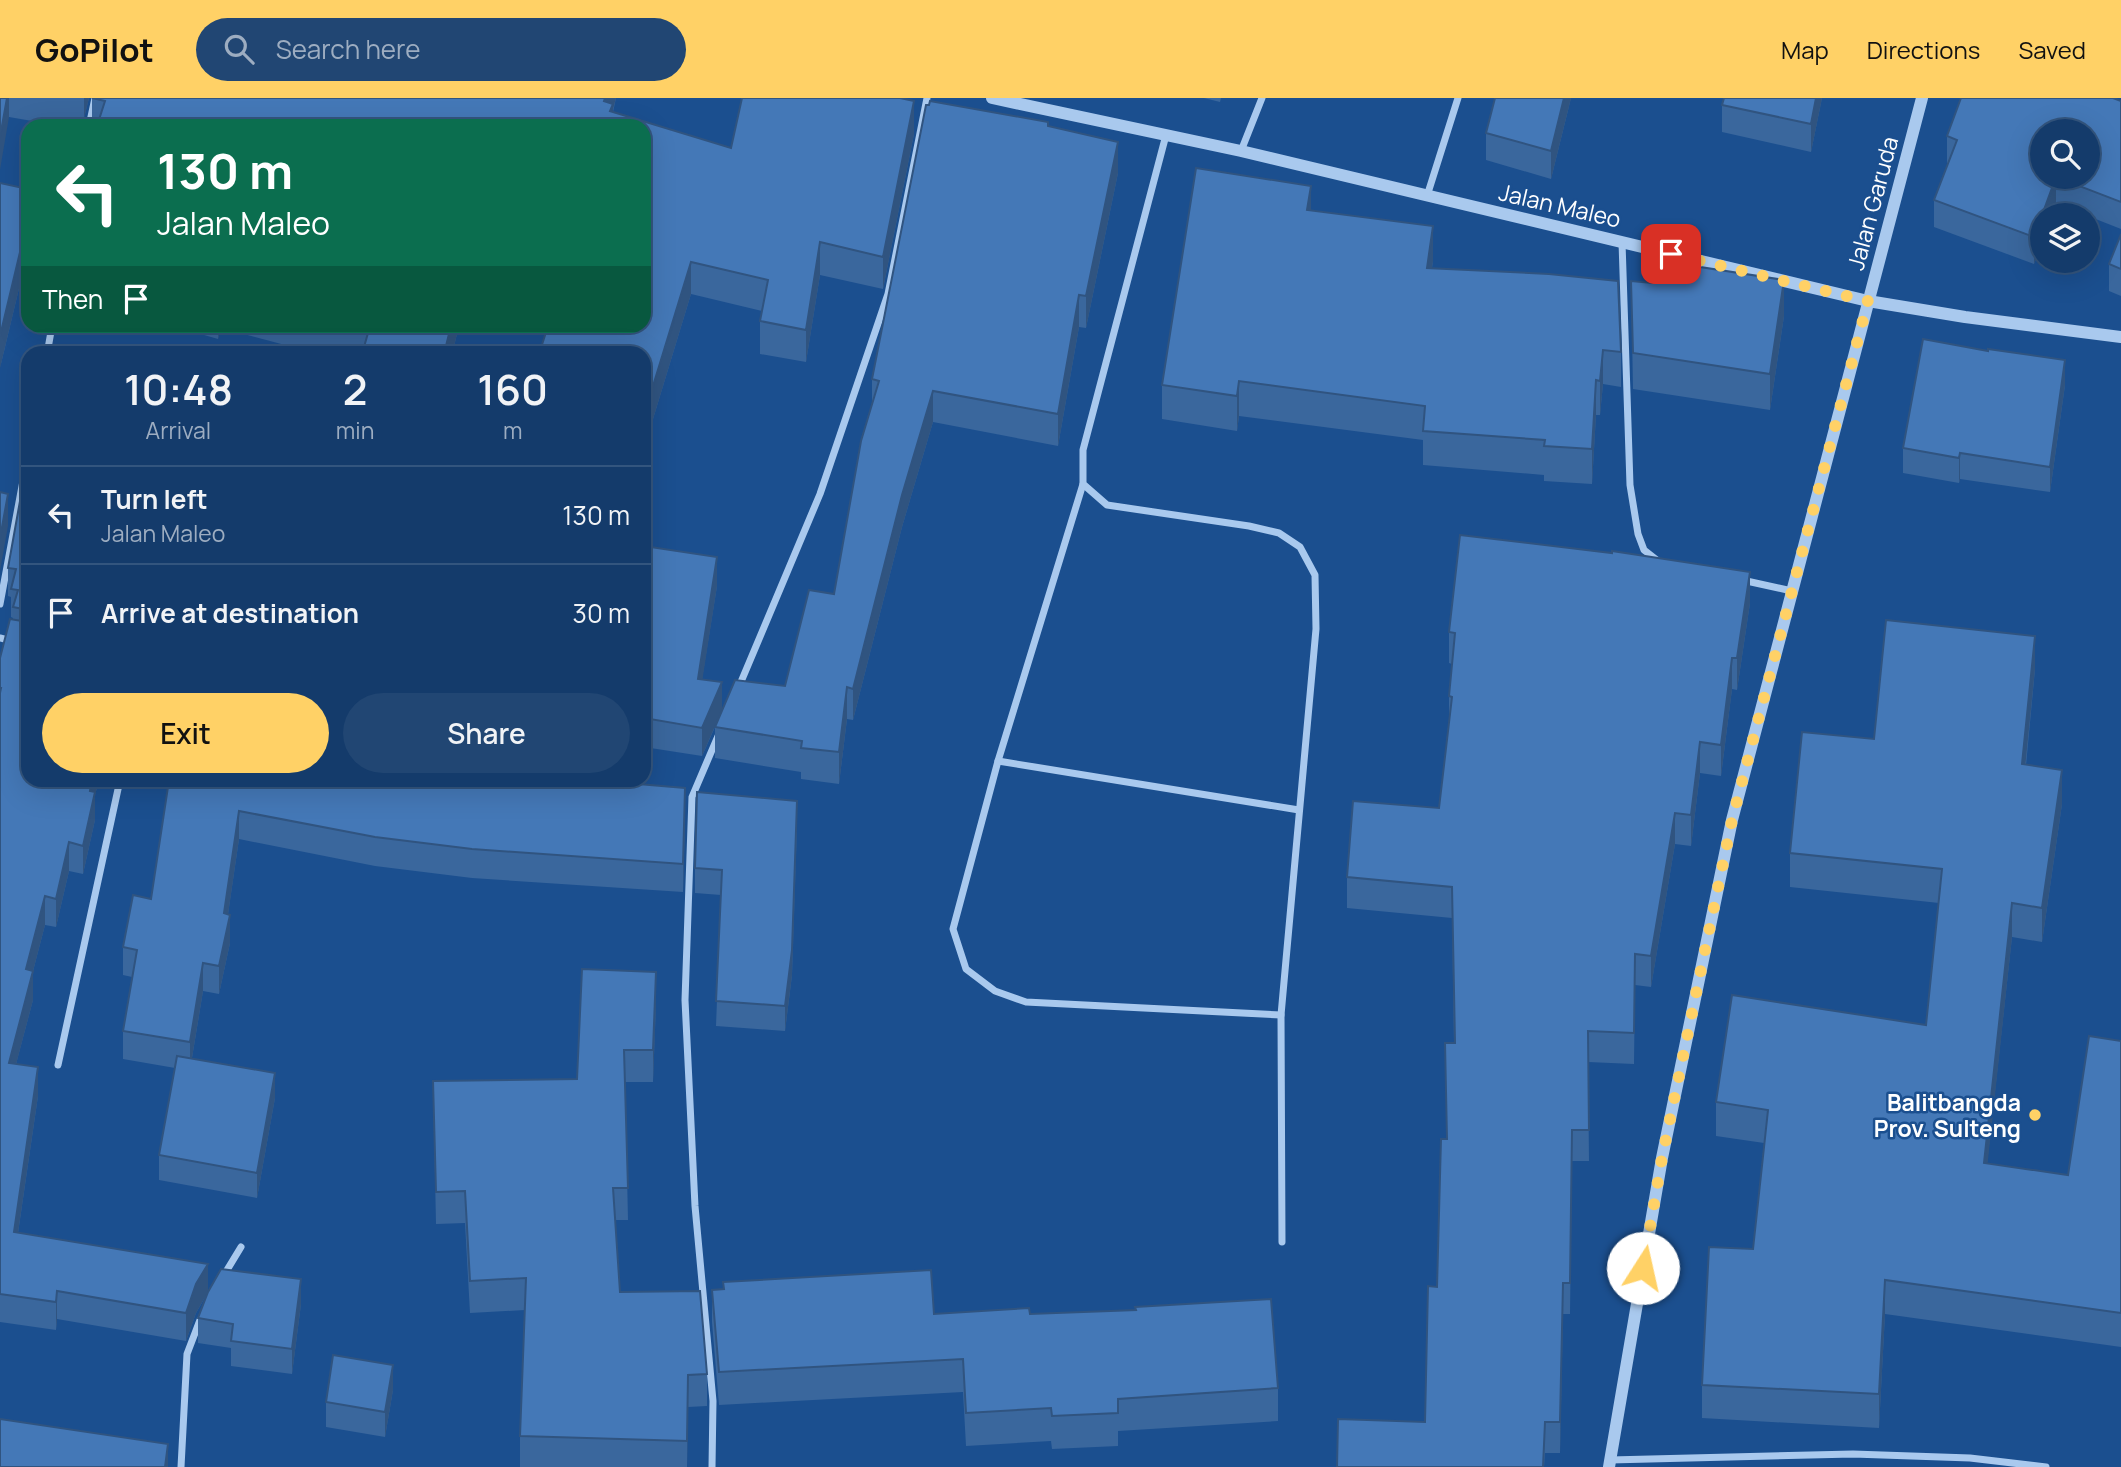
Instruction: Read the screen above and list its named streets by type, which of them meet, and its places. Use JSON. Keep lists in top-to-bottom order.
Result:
{
  "streets": {
    "street": ["Jalan Garuda", "Jalan Maleo"]
  },
  "crossings": [
    ["Jalan Garuda", "Jalan Maleo"]
  ],
  "places": ["Balitbangda Prov. Sulteng"],
  "page": {
    "header": "GoPilot",
    "search": "Search here",
    "nav": ["Map", "Directions", "Saved"],
    "turn": ["130 m", "Jalan Maleo"],
    "then": "Then",
    "eta": [
      "10:48",
      "Arrival",
      "2",
      "min",
      "160",
      "m"
    ],
    "list": [
      {
        "name": "Turn left",
        "note": "Jalan Maleo",
        "value": "130 m"
      },
      {
        "name": "Arrive at destination",
        "value": "30 m"
      }
    ],
    "buttons": ["Exit", "Share"]
  }
}
